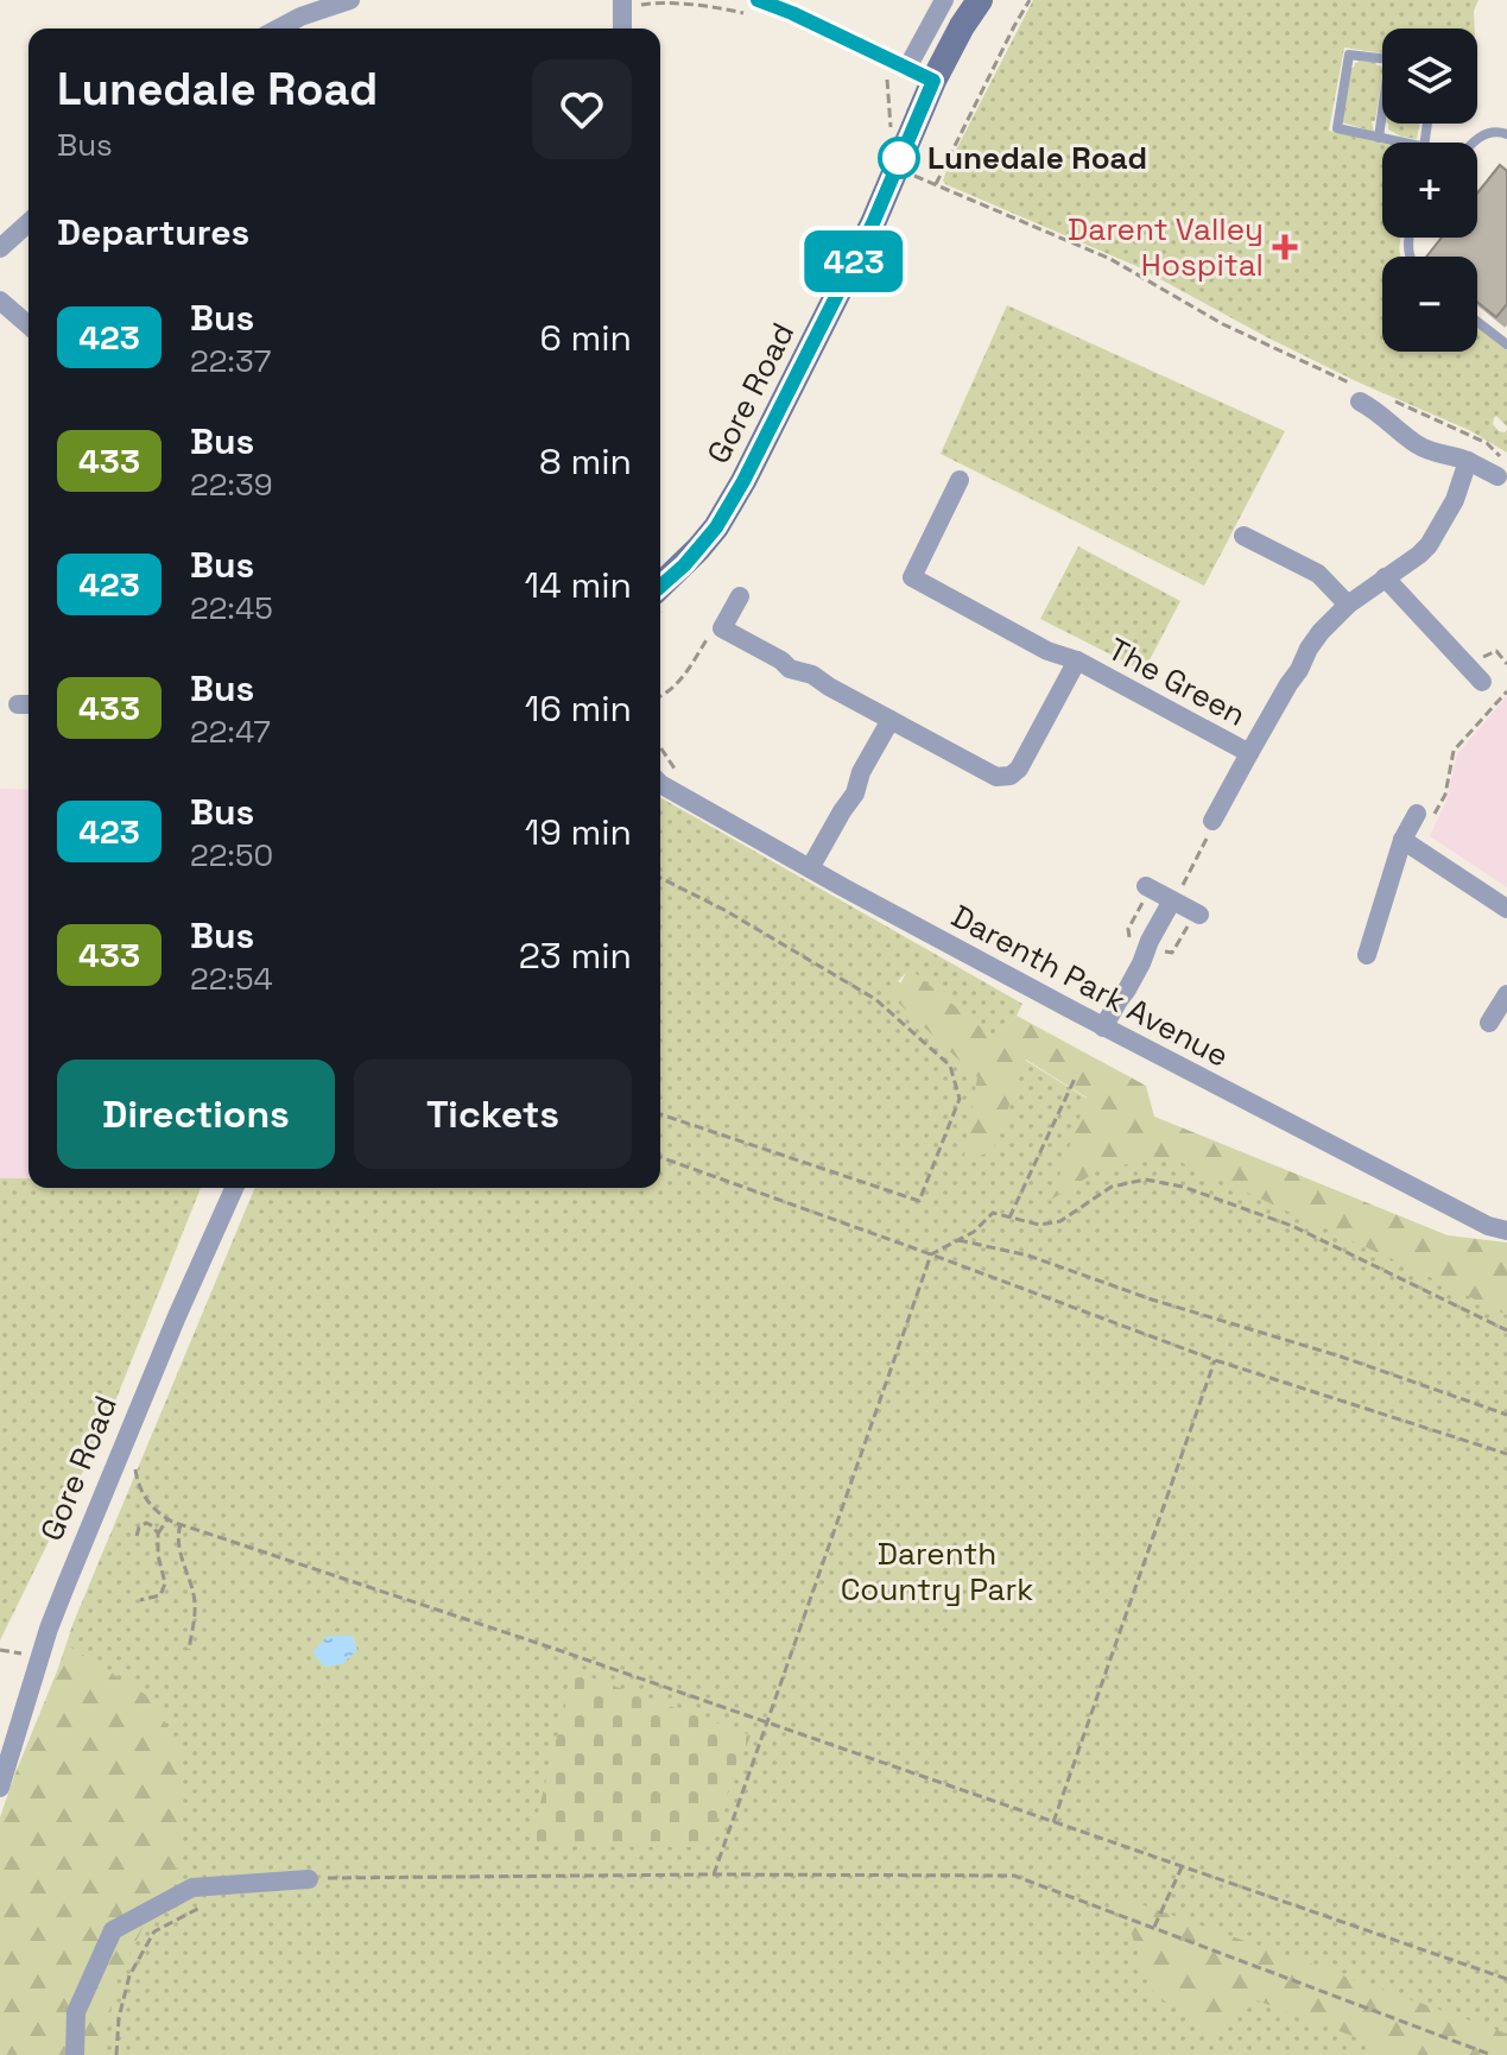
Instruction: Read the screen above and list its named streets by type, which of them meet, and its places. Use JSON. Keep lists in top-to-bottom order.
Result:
{
  "streets": {
    "street": ["Gore Road", "The Green", "Darenth Park Avenue"]
  },
  "parks": ["Darenth Country Park"],
  "places": {
    "other": ["Lunedale Road"],
    "health": ["Darent Valley Hospital"]
  },
  "lines": ["bus line 423"],
  "page": {
    "on_map": "423",
    "map_buttons": ["+", "−"],
    "heading": [
      ["Lunedale Road", "Bus"],
      "Departures"
    ],
    "list": [
      {
        "mark": "423",
        "name": "Bus",
        "note": "22:37",
        "value": "6 min"
      },
      {
        "mark": "433",
        "name": "Bus",
        "note": "22:39",
        "value": "8 min"
      },
      {
        "mark": "423",
        "name": "Bus",
        "note": "22:45",
        "value": "14 min"
      },
      {
        "mark": "433",
        "name": "Bus",
        "note": "22:47",
        "value": "16 min"
      },
      {
        "mark": "423",
        "name": "Bus",
        "note": "22:50",
        "value": "19 min"
      },
      {
        "mark": "433",
        "name": "Bus",
        "note": "22:54",
        "value": "23 min"
      }
    ],
    "buttons": ["Directions", "Tickets"]
  }
}
